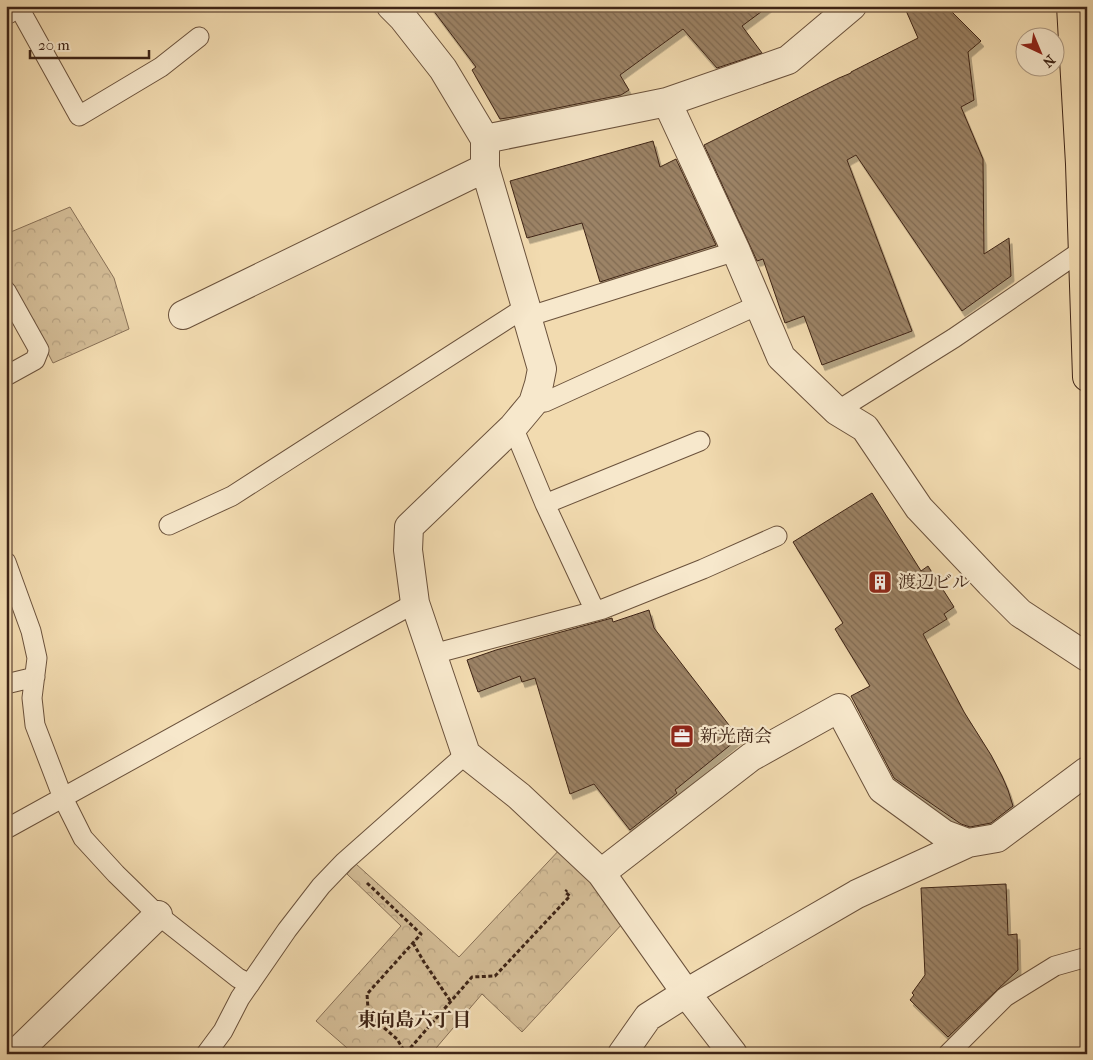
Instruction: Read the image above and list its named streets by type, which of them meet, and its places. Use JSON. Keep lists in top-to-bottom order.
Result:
{
  "districts": ["東向島六丁目"],
  "places": {
    "building": ["渡辺ビル"],
    "office": ["新光商会"]
  },
  "scale_bar": "20 m",
  "north": "bottom right"
}
